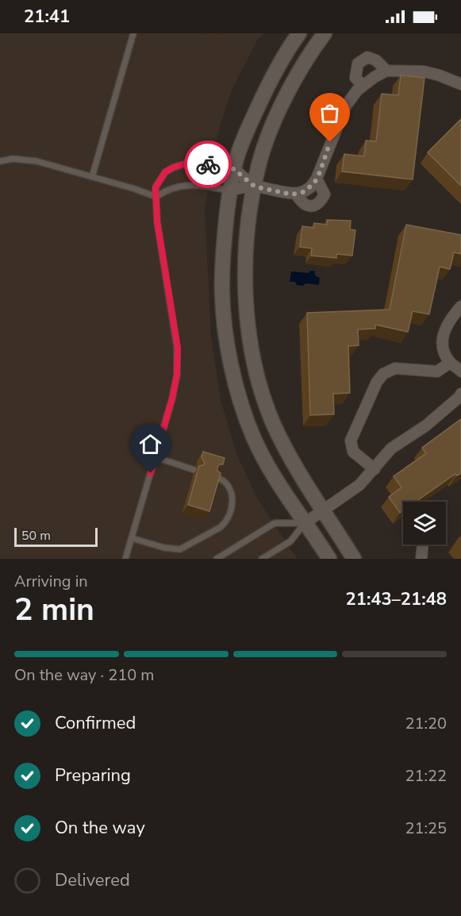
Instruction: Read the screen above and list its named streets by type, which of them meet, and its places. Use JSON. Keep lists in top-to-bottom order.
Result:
{
  "scale_bar": "50 m",
  "page": {
    "status": "21:41",
    "scale": "50 m",
    "heading": ["2 min", "Arriving in", "21:43–21:48"],
    "bar": "On the way · 210 m",
    "list": [
      ["Confirmed", "21:20"],
      ["Preparing", "21:22"],
      ["On the way", "21:25"],
      "Delivered"
    ]
  }
}
